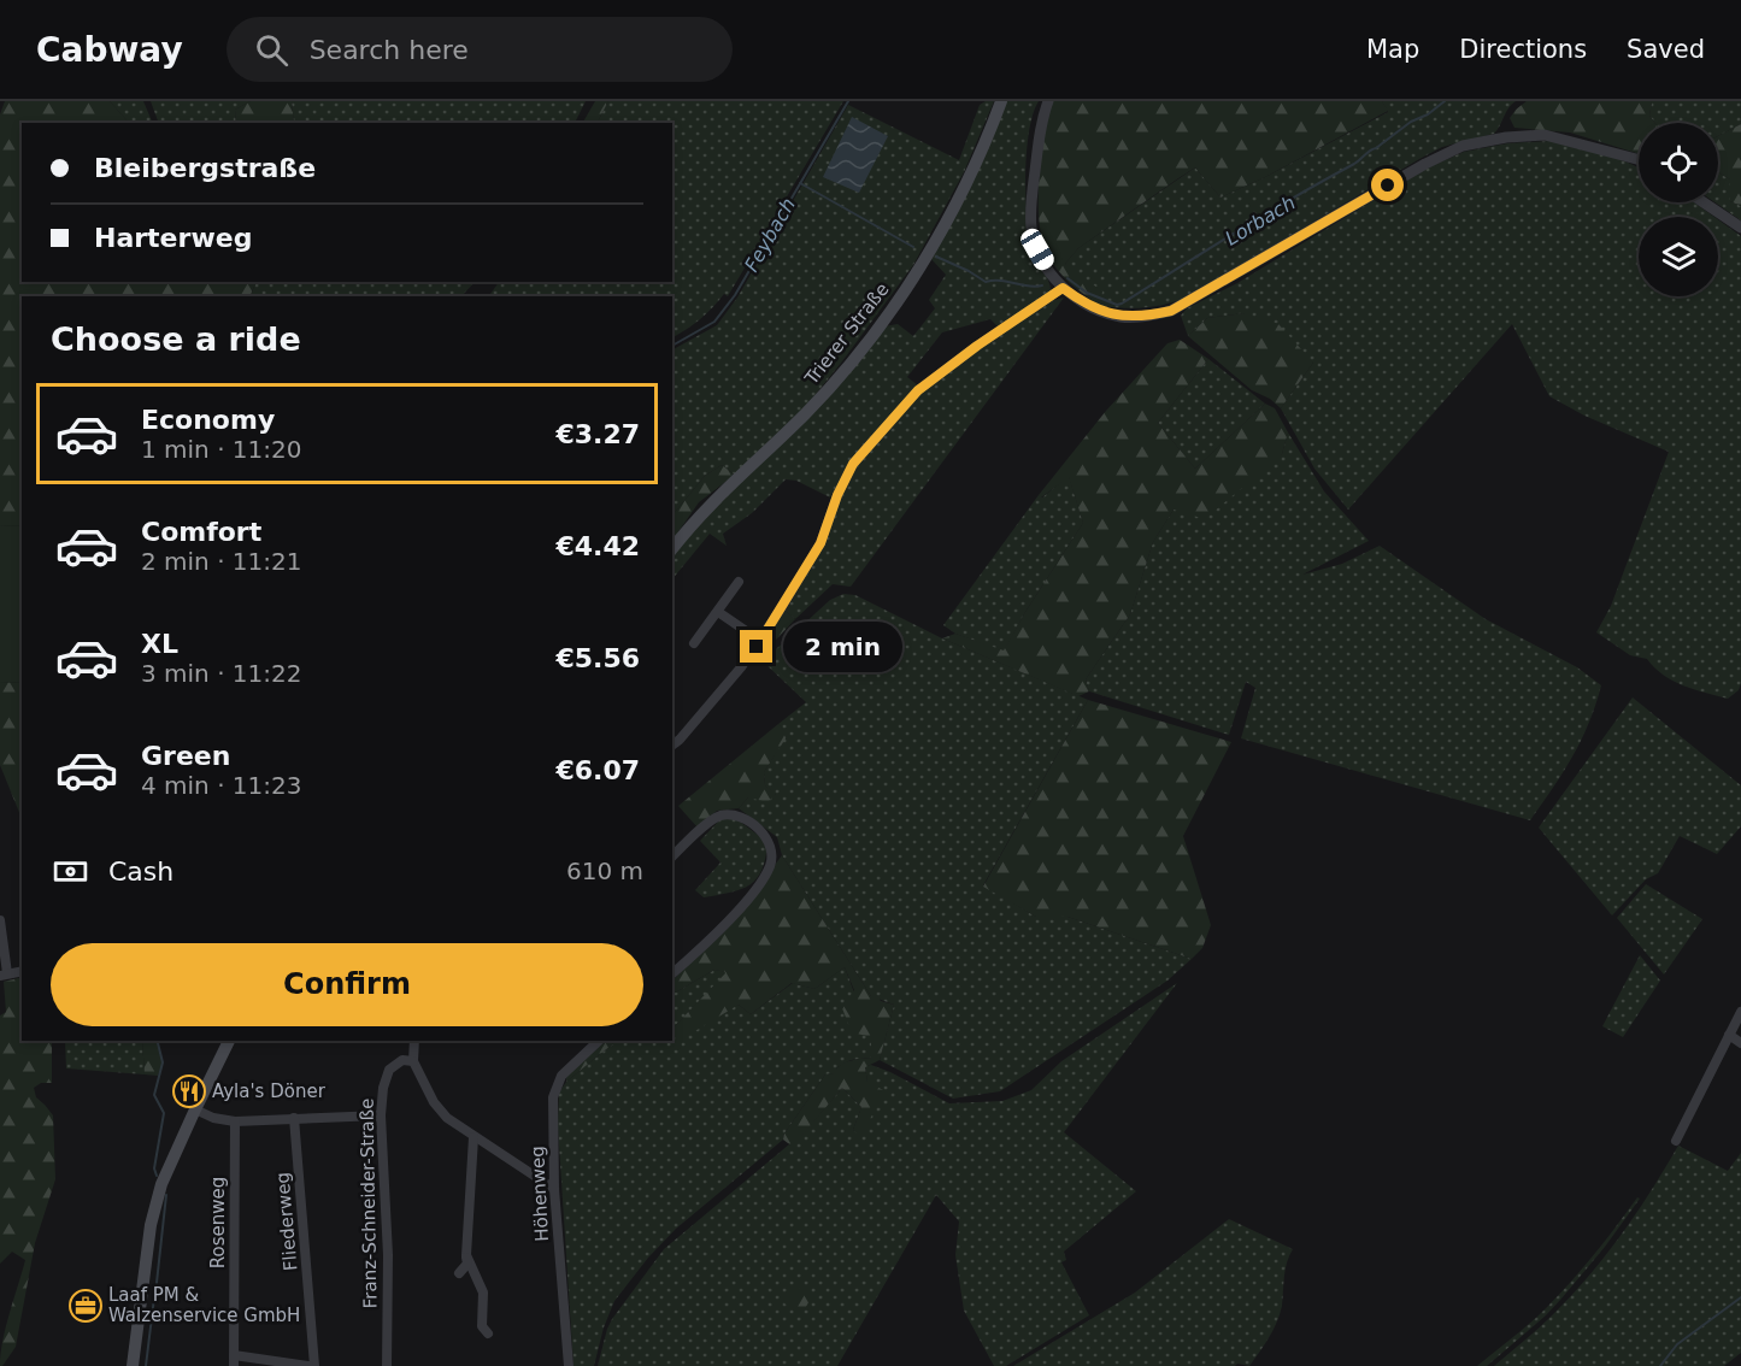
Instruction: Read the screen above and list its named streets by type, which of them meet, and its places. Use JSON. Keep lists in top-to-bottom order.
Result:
{
  "streets": {
    "main road": ["Trierer Straße"],
    "street": [
      "Höhenweg",
      "Franz-Schneider-Straße",
      "Fliederweg",
      "Rosenweg"
    ]
  },
  "water": ["Lorbach", "Feybach"],
  "places": {
    "restaurant": ["Ayla's Döner"],
    "office": ["Laaf PM & Walzenservice GmbH"]
  },
  "page": {
    "header": "Cabway",
    "search": "Search here",
    "nav": ["Map", "Directions", "Saved"],
    "banner": ["Bleibergstraße", "Harterweg"],
    "heading": "Choose a ride",
    "list": [
      {
        "name": "Economy",
        "note": "1 min · 11:20",
        "value": "€3.27"
      },
      {
        "name": "Comfort",
        "note": "2 min · 11:21",
        "value": "€4.42"
      },
      {
        "name": "XL",
        "note": "3 min · 11:22",
        "value": "€5.56"
      },
      {
        "name": "Green",
        "note": "4 min · 11:23",
        "value": "€6.07"
      }
    ],
    "bubble": "2 min",
    "pay": ["Cash", "610 m"],
    "buttons": "Confirm"
  }
}
